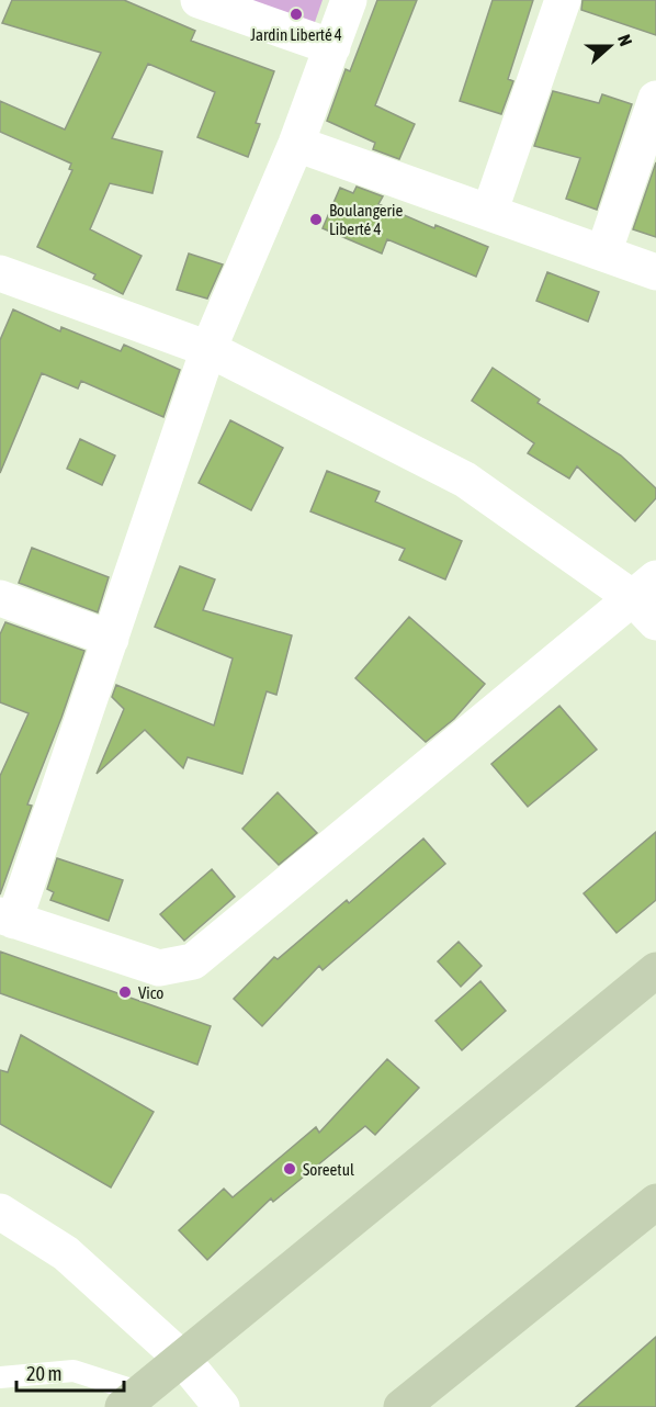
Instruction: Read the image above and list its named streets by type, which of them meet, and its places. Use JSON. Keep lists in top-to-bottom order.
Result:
{
  "places": [
    "Jardin Liberté 4",
    "Boulangerie Liberté 4",
    "Vico",
    "Soreetul"
  ],
  "scale_bar": "20 m",
  "north": "right"
}
